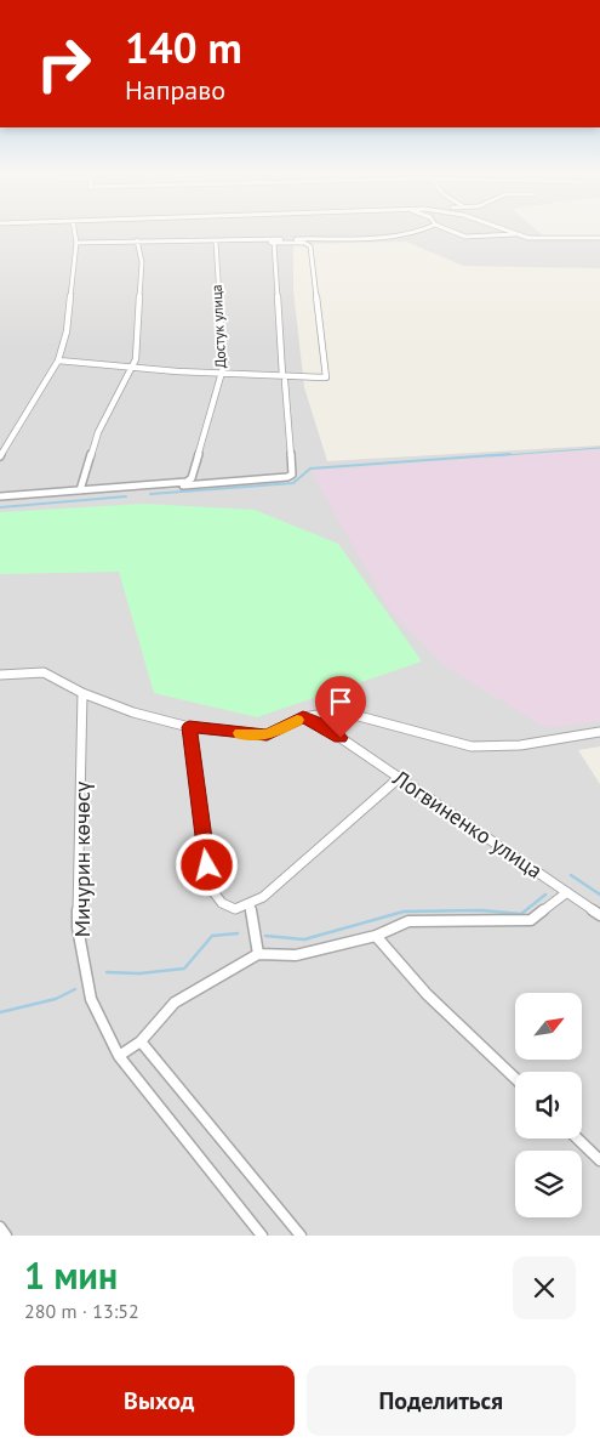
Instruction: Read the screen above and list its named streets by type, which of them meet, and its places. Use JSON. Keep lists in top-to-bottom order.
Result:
{
  "streets": {
    "street": ["Достук улица", "Логвиненко улица", "Мичурин көчөсү"]
  },
  "north": "top right",
  "page": {
    "turn": ["140 m", "Направо"],
    "heading": ["1 мин", "280 m · 13:52"],
    "buttons": ["Выход", "Поделиться"]
  }
}
